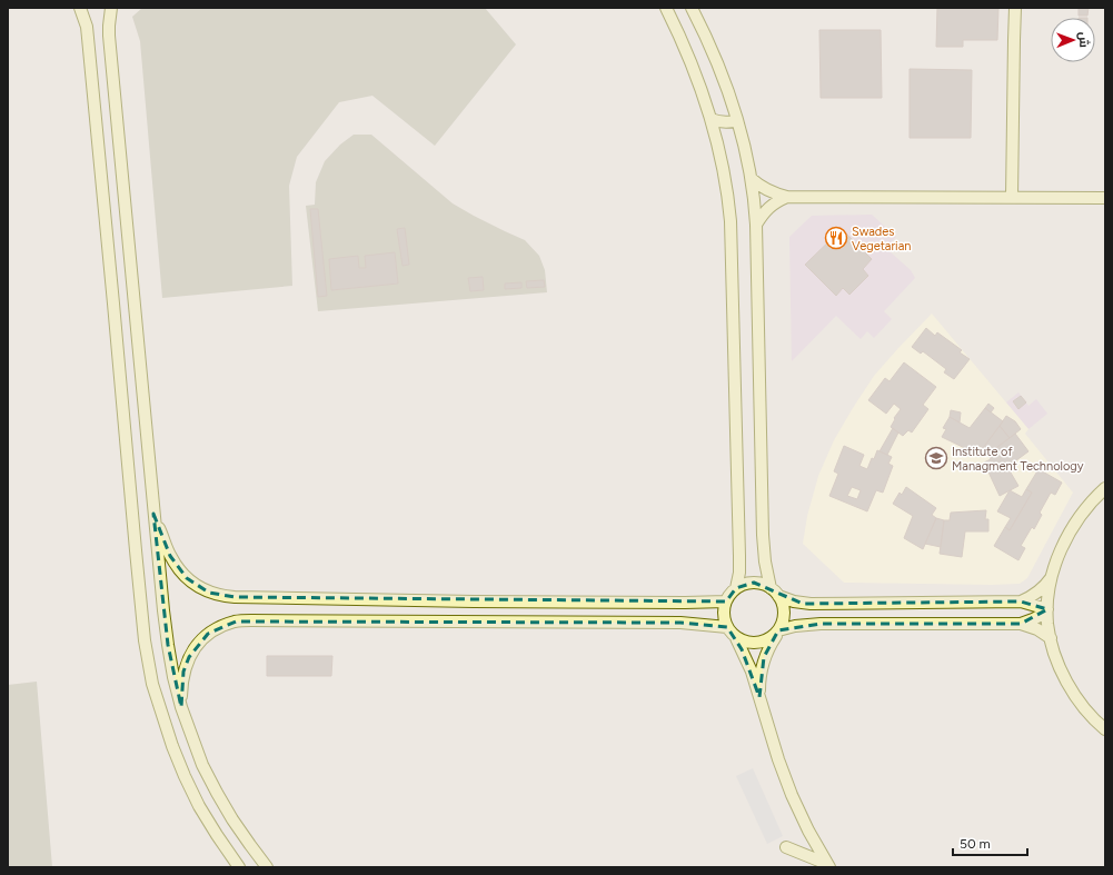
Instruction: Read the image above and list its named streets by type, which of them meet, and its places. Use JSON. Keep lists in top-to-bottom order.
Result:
{
  "places": {
    "restaurant": ["Swades Vegetarian"],
    "school or university": ["Institute of Managment Technology"]
  },
  "scale_bar": "50 m",
  "north": "right"
}
